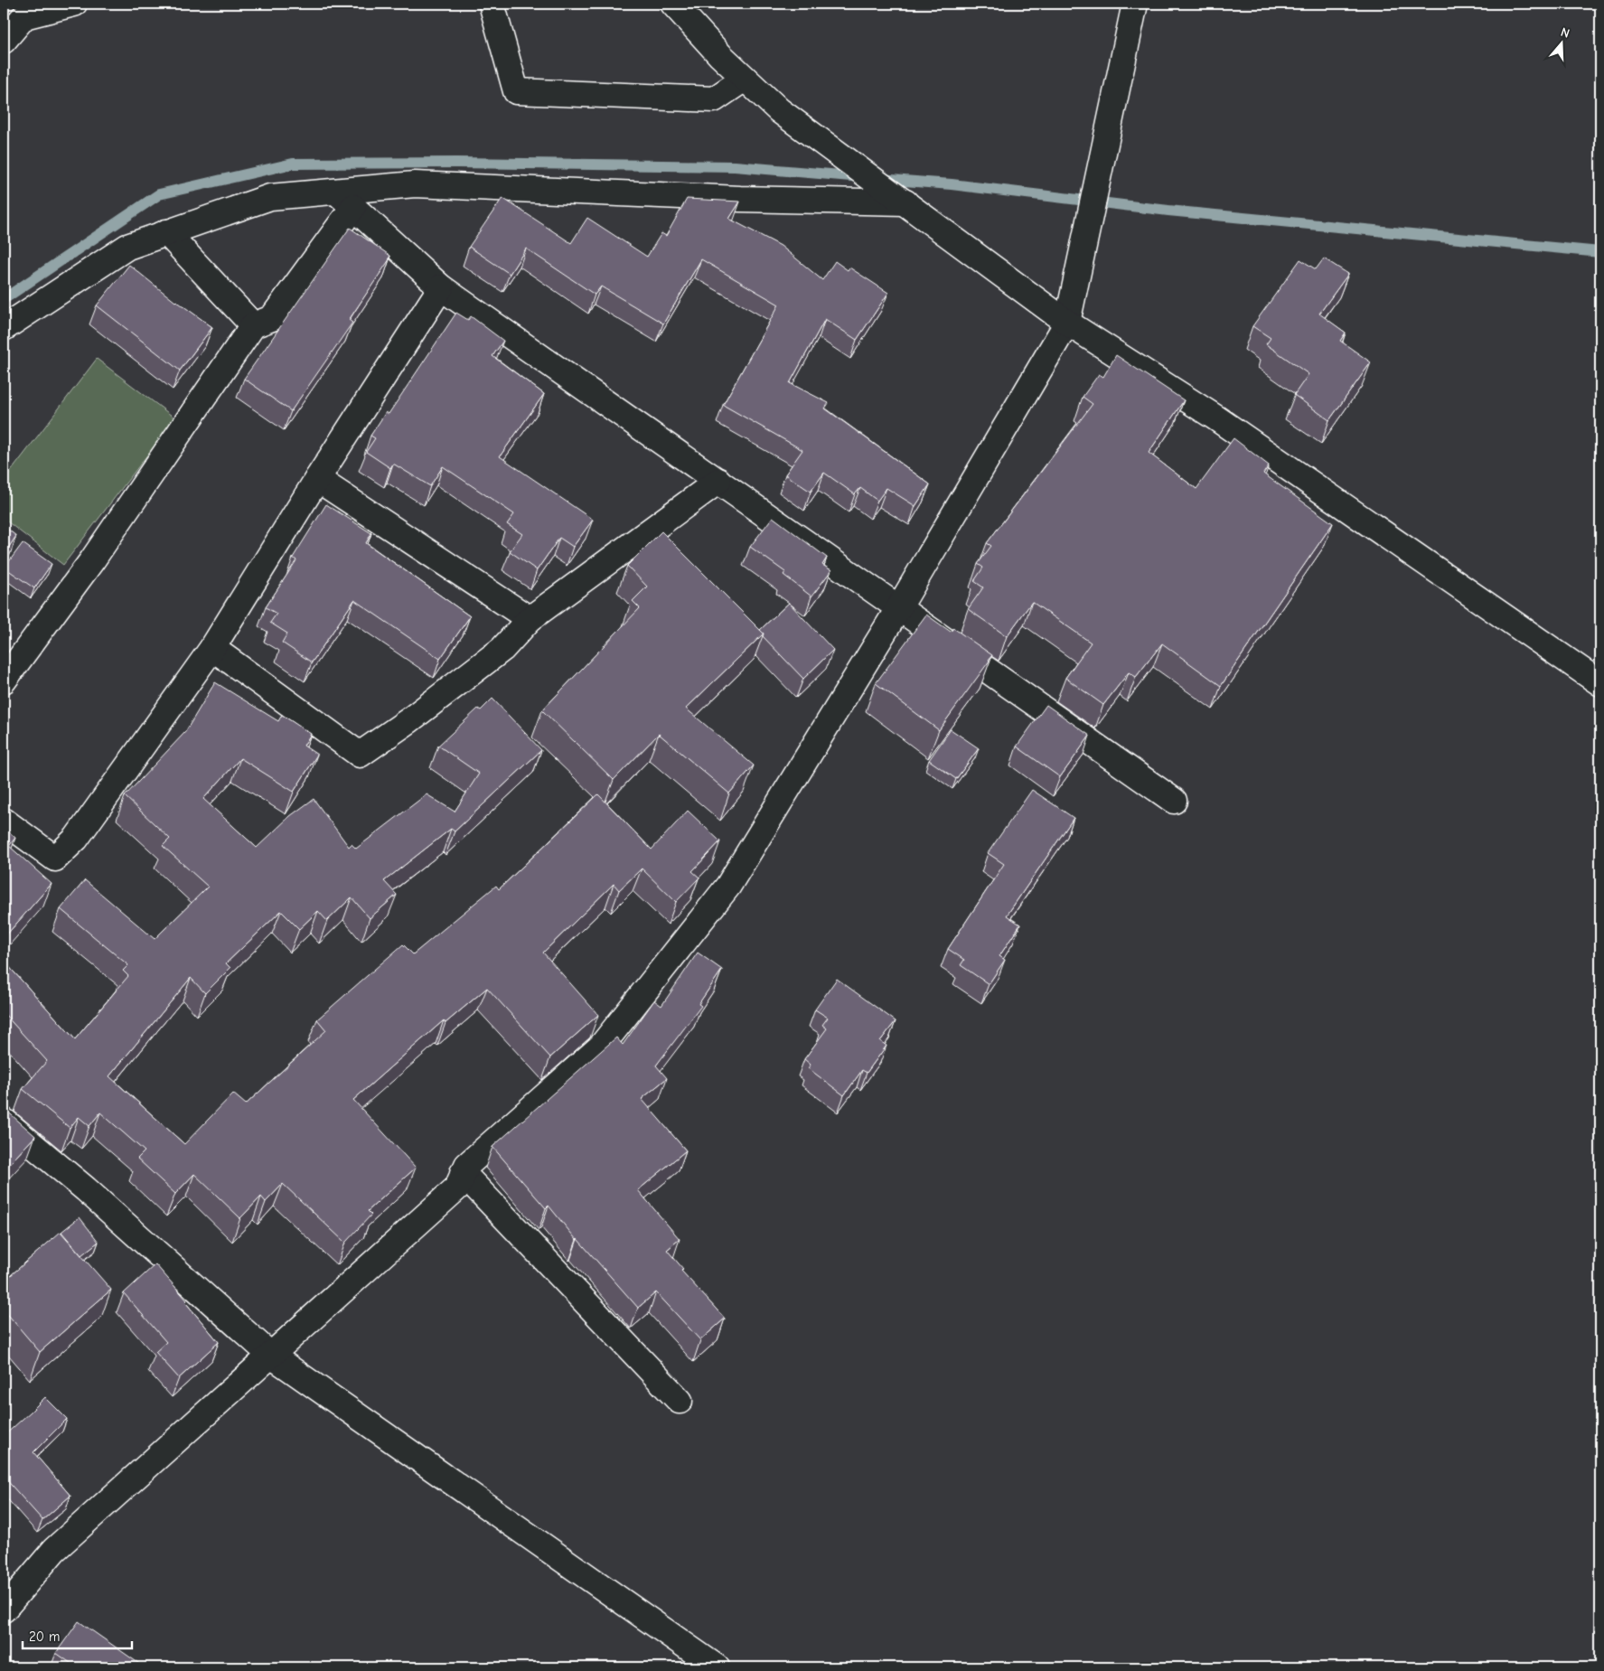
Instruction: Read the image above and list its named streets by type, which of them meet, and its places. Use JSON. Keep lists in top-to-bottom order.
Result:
{
  "scale_bar": "20 m",
  "north": "top"
}
